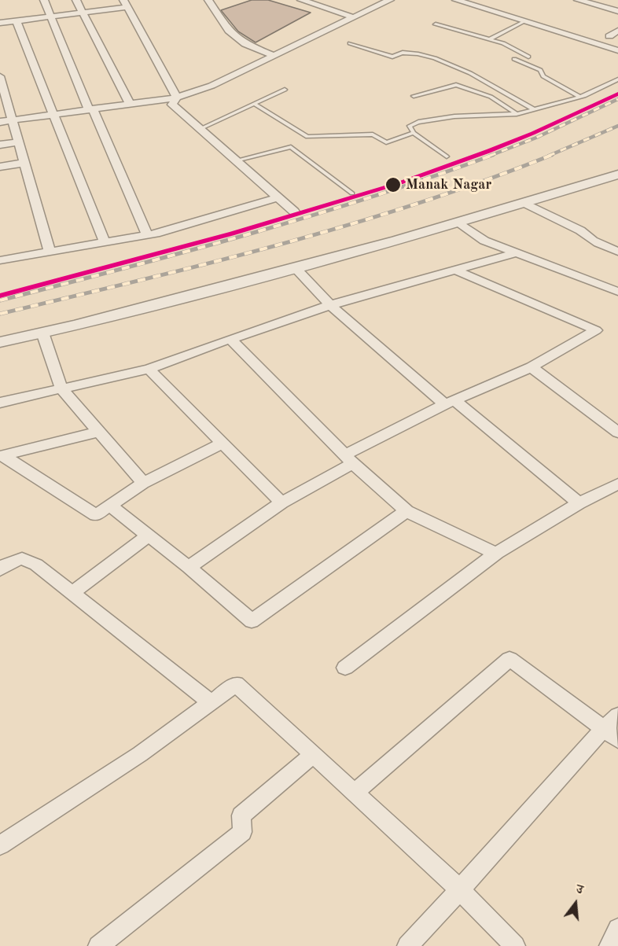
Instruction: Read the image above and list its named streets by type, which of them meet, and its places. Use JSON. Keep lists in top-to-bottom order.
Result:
{
  "places": ["Manak Nagar"],
  "north": "top"
}
